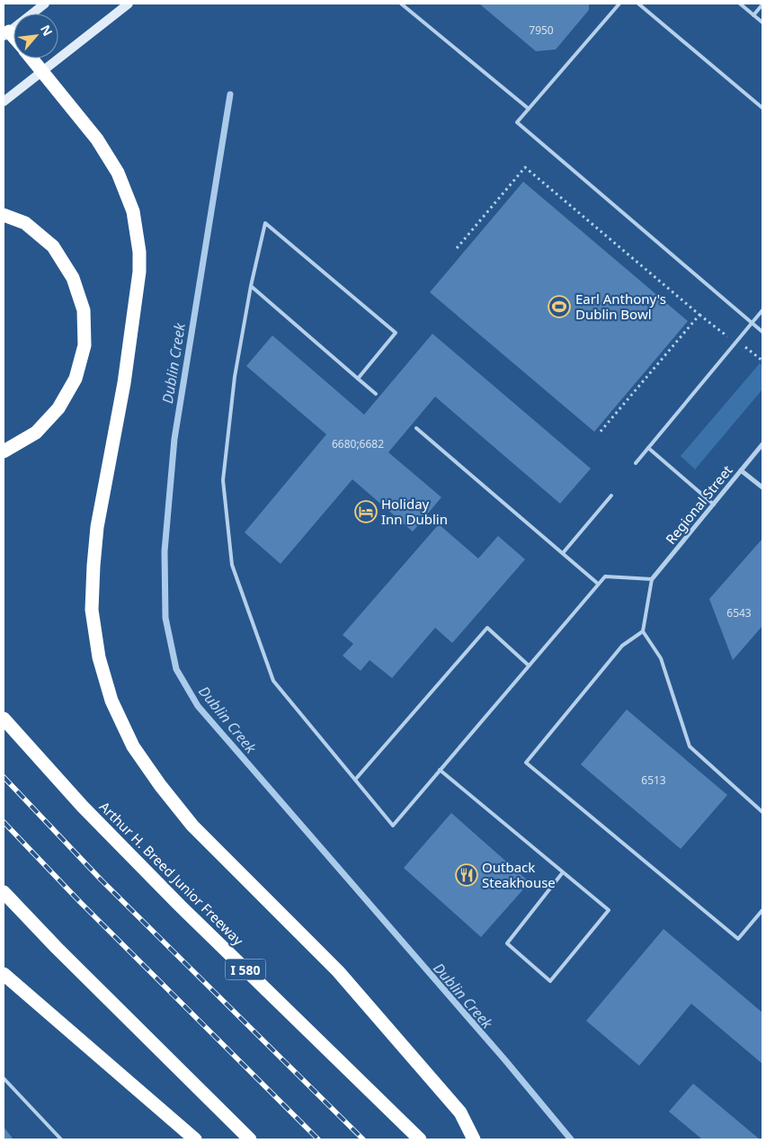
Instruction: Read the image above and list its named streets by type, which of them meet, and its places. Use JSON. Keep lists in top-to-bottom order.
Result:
{
  "streets": {
    "highway": ["Arthur H. Breed Junior Freeway", "I 580"],
    "street": ["Regional Street"]
  },
  "water": ["Dublin Creek"],
  "places": {
    "sports": ["Earl Anthony's Dublin Bowl"],
    "hotel": ["Holiday Inn Dublin"],
    "restaurant": ["Outback Steakhouse"]
  },
  "house_numbers": [
    "7950",
    "6680;6682",
    "6543",
    "6513"
  ],
  "north": "top right"
}
